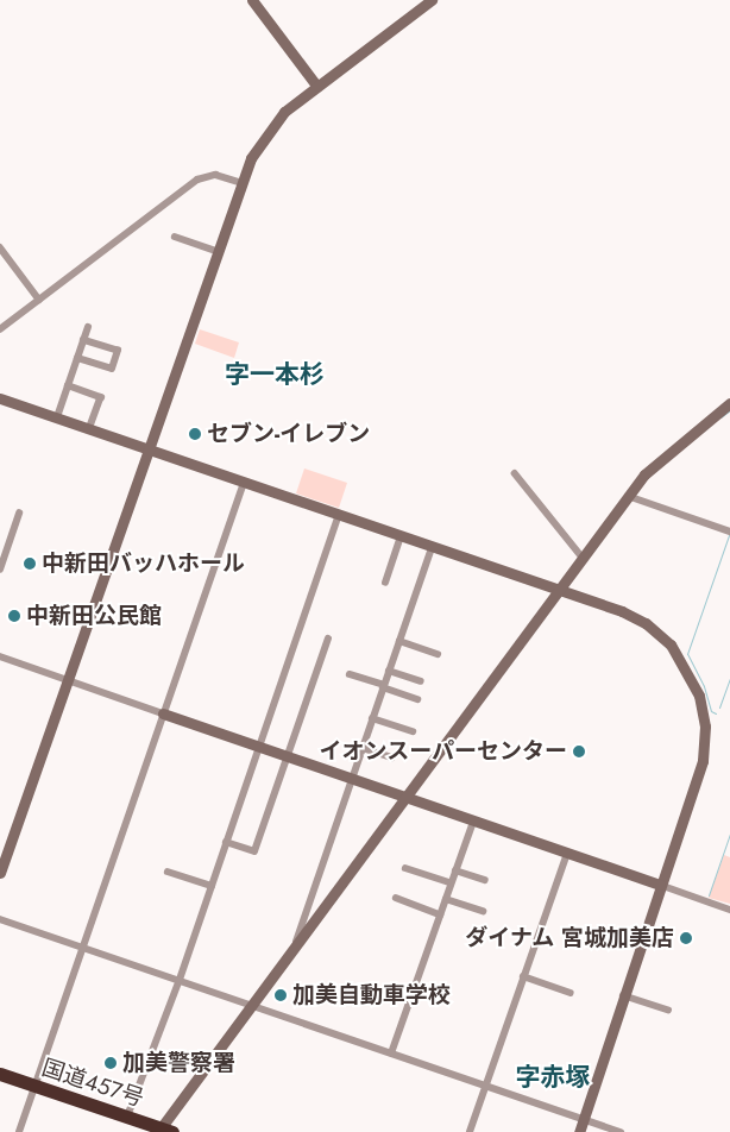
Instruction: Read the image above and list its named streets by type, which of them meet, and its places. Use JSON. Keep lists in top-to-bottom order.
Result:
{
  "streets": {
    "highway": ["国道457号"]
  },
  "districts": ["字一本杉", "字赤塚"],
  "places": [
    "セブン-イレブン",
    "中新田バッハホール",
    "中新田公民館",
    "イオンスーパーセンター",
    "ダイナム 宮城加美店",
    "加美自動車学校",
    "加美警察署"
  ]
}
